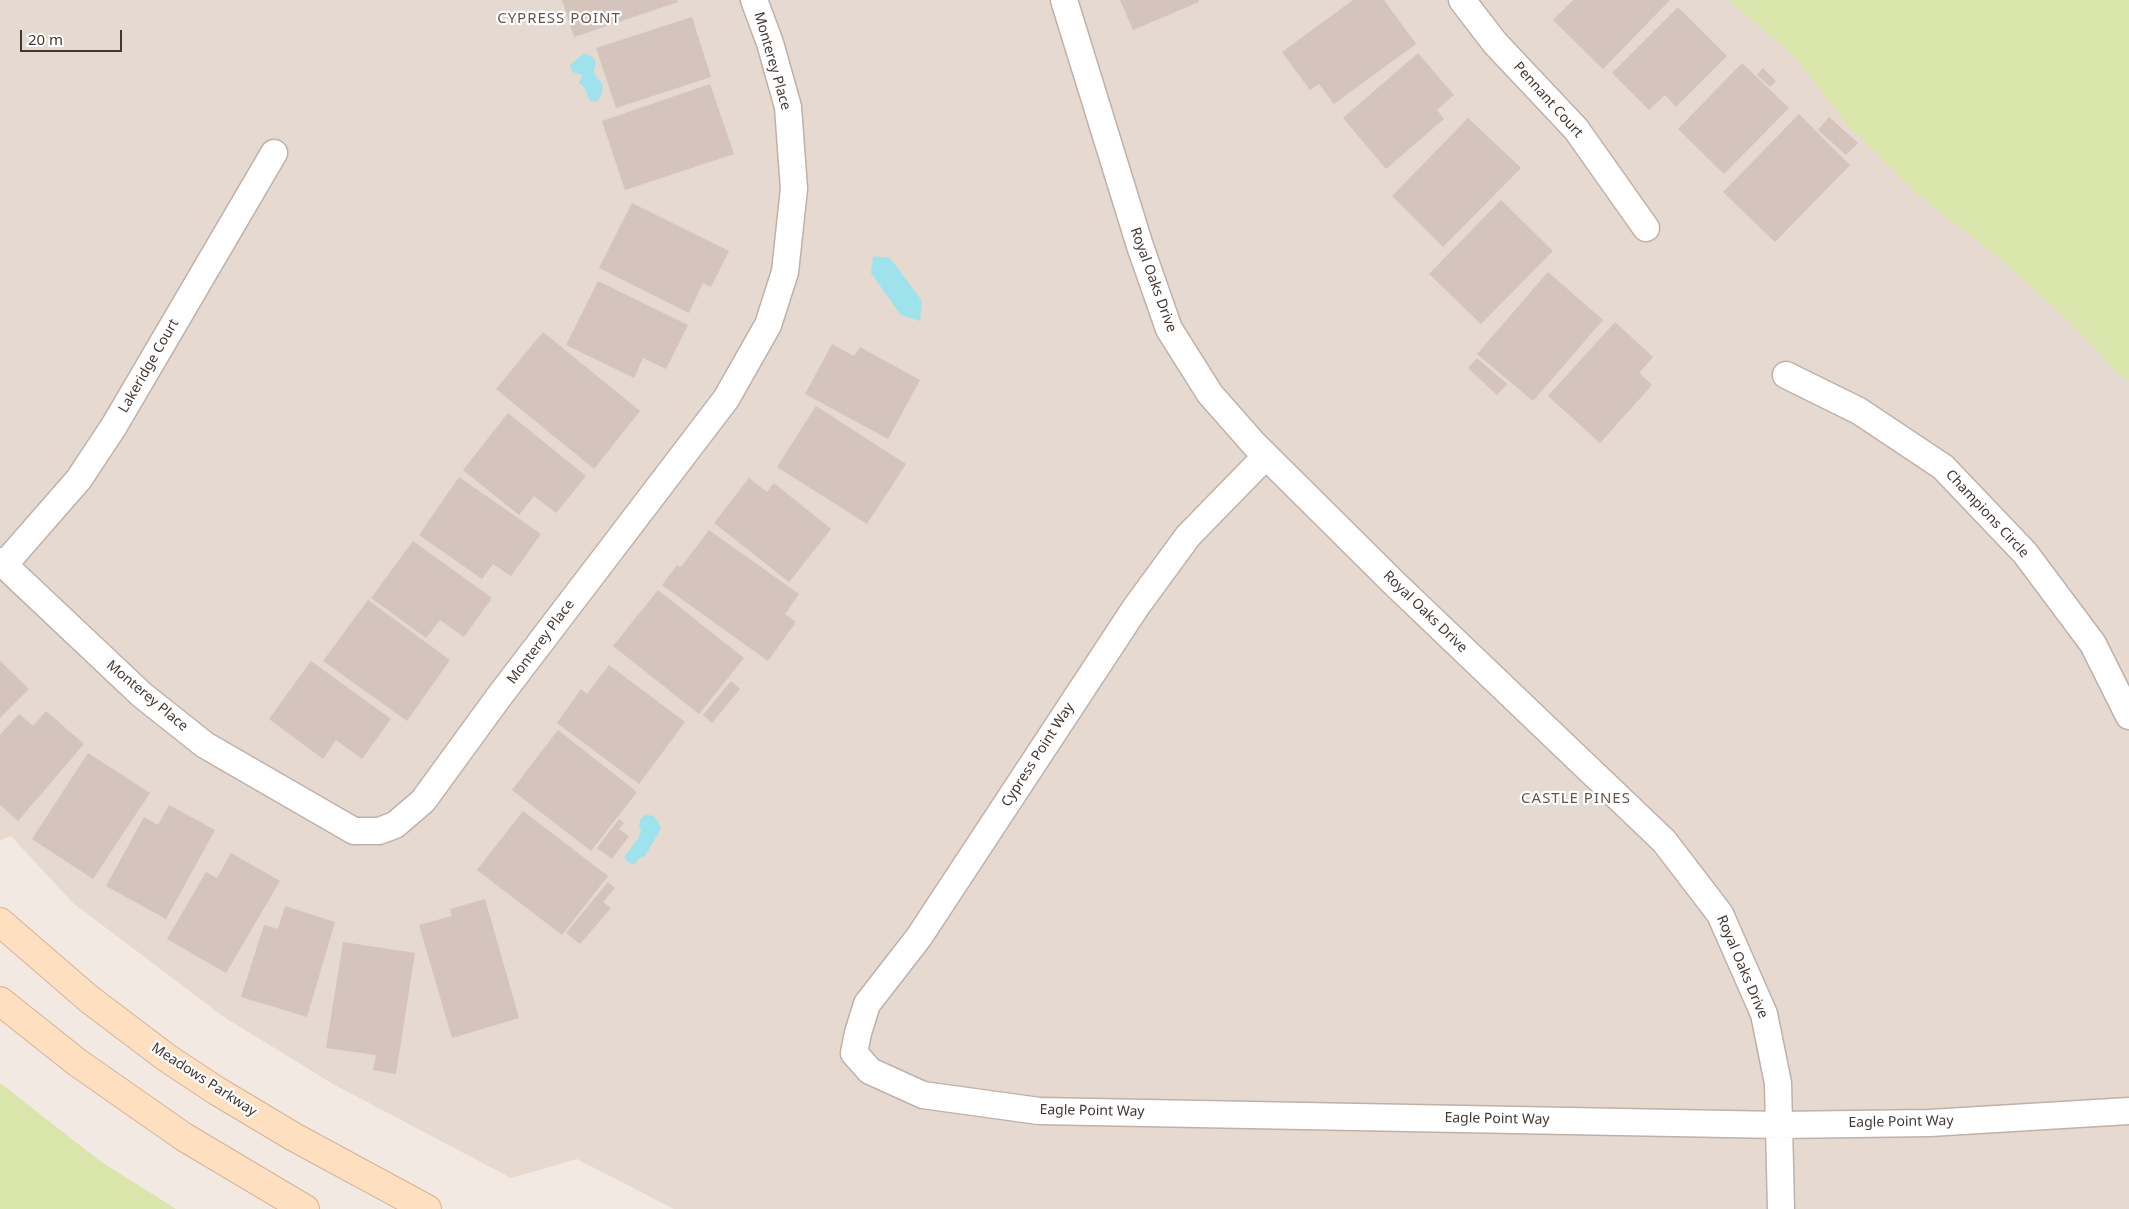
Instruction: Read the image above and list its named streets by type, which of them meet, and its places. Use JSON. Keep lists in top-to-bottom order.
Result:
{
  "streets": {
    "main road": ["Meadows Parkway"],
    "street": [
      "Monterey Place",
      "Pennant Court",
      "Royal Oaks Drive",
      "Lakeridge Court",
      "Champions Circle",
      "Cypress Point Way",
      "Eagle Point Way"
    ]
  },
  "crossings": [
    ["Monterey Place", "Lakeridge Court"],
    ["Royal Oaks Drive", "Cypress Point Way"],
    ["Royal Oaks Drive", "Eagle Point Way"],
    ["Cypress Point Way", "Eagle Point Way"]
  ],
  "districts": ["CYPRESS POINT", "CASTLE PINES"],
  "scale_bar": "20 m"
}
